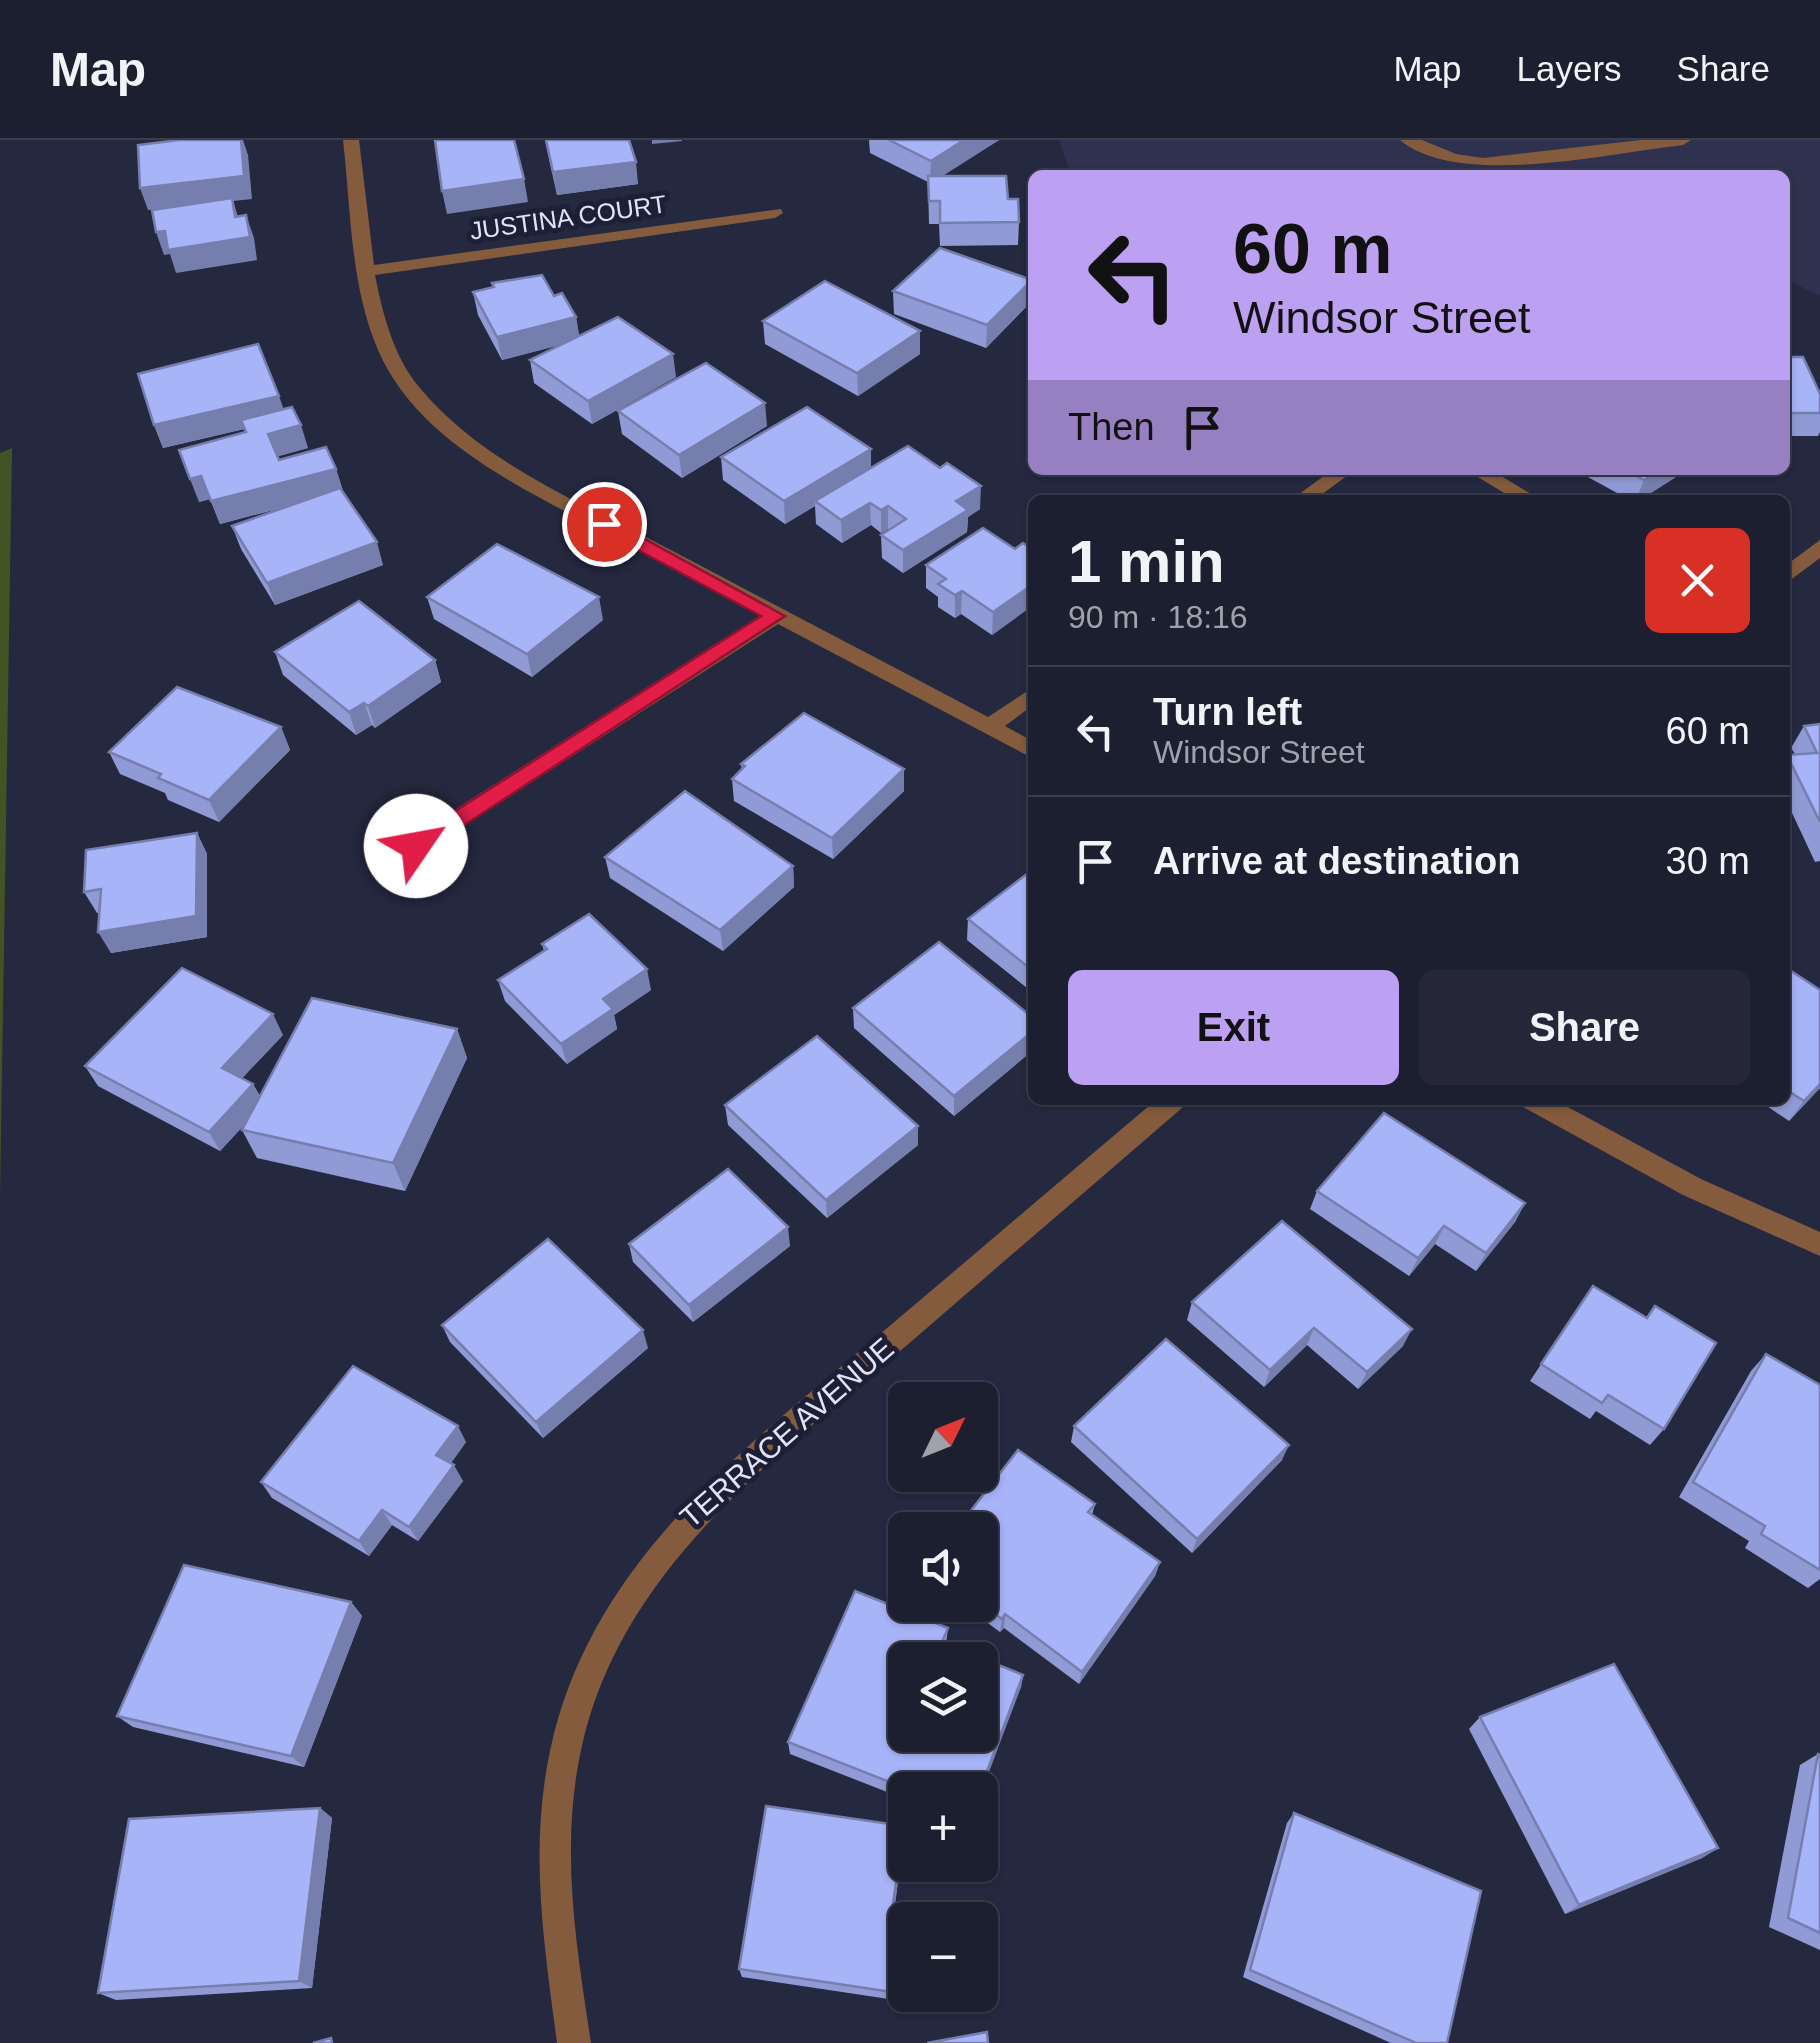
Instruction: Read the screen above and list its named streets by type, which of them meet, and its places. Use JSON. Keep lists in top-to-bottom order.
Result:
{
  "streets": {
    "street": ["JUSTINA COURT", "TERRACE AVENUE"]
  },
  "north": "top right",
  "page": {
    "header": "Map",
    "nav": ["Map", "Layers", "Share"],
    "turn": ["60 m", "Windsor Street"],
    "then": "Then",
    "heading": ["1 min", "90 m · 18:16"],
    "list": [
      {
        "name": "Turn left",
        "note": "Windsor Street",
        "value": "60 m"
      },
      {
        "name": "Arrive at destination",
        "value": "30 m"
      }
    ],
    "buttons": ["Exit", "Share"],
    "map_buttons": ["+", "−"]
  }
}
